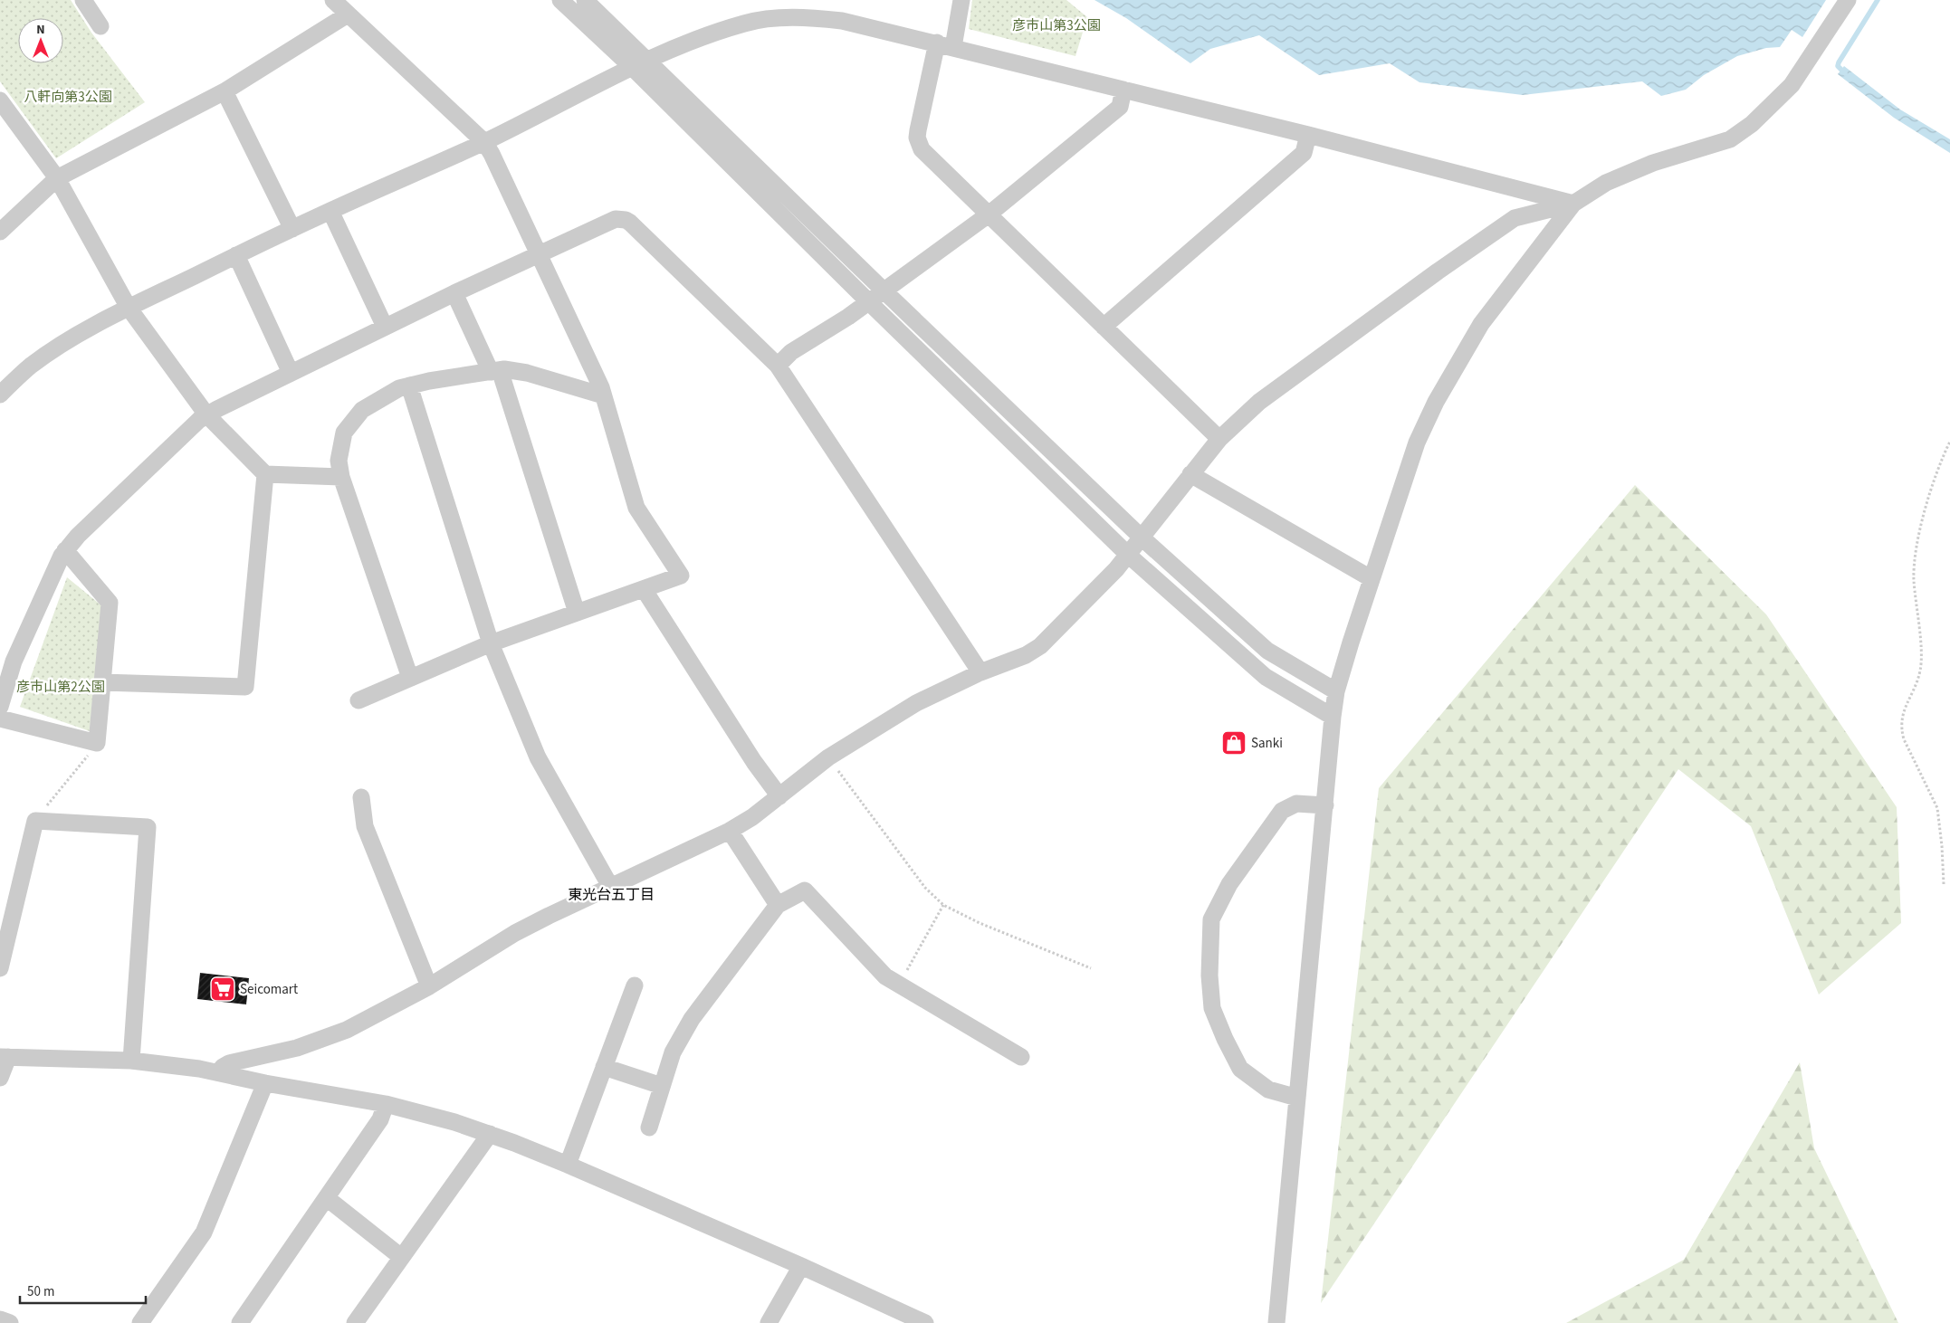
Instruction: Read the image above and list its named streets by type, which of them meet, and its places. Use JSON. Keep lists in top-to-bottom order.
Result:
{
  "districts": ["東光台五丁目"],
  "parks": ["彦市山第3公園", "八軒向第3公園", "彦市山第2公園"],
  "places": {
    "shop": ["Sanki"],
    "supermarket": ["Seicomart"]
  },
  "scale_bar": "50 m",
  "north": "top"
}
